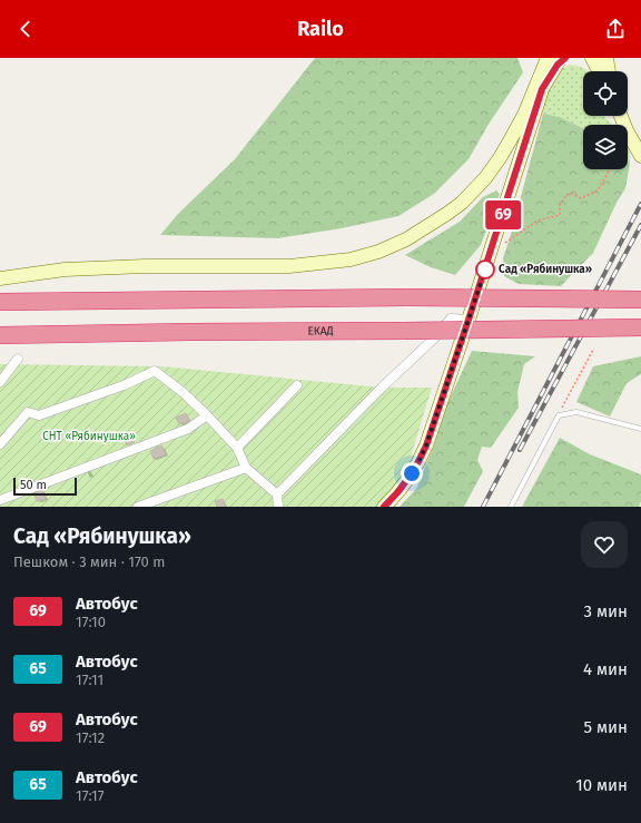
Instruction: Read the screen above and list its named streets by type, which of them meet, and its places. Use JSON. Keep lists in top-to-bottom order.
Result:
{
  "streets": {
    "highway": ["ЕКАД"]
  },
  "parks": ["СНТ «Рябинушка»"],
  "places": ["Сад «Рябинушка»"],
  "lines": ["bus line 69"],
  "scale_bar": "50 m",
  "page": {
    "header": "Railo",
    "on_map": "69",
    "scale": "50 m",
    "heading": ["Сад «Рябинушка»", "Пешком · 3 мин · 170 m"],
    "list": [
      {
        "mark": "69",
        "name": "Автобус",
        "note": "17:10",
        "value": "3 мин"
      },
      {
        "mark": "65",
        "name": "Автобус",
        "note": "17:11",
        "value": "4 мин"
      },
      {
        "mark": "69",
        "name": "Автобус",
        "note": "17:12",
        "value": "5 мин"
      },
      {
        "mark": "65",
        "name": "Автобус",
        "note": "17:17",
        "value": "10 мин"
      }
    ]
  }
}
